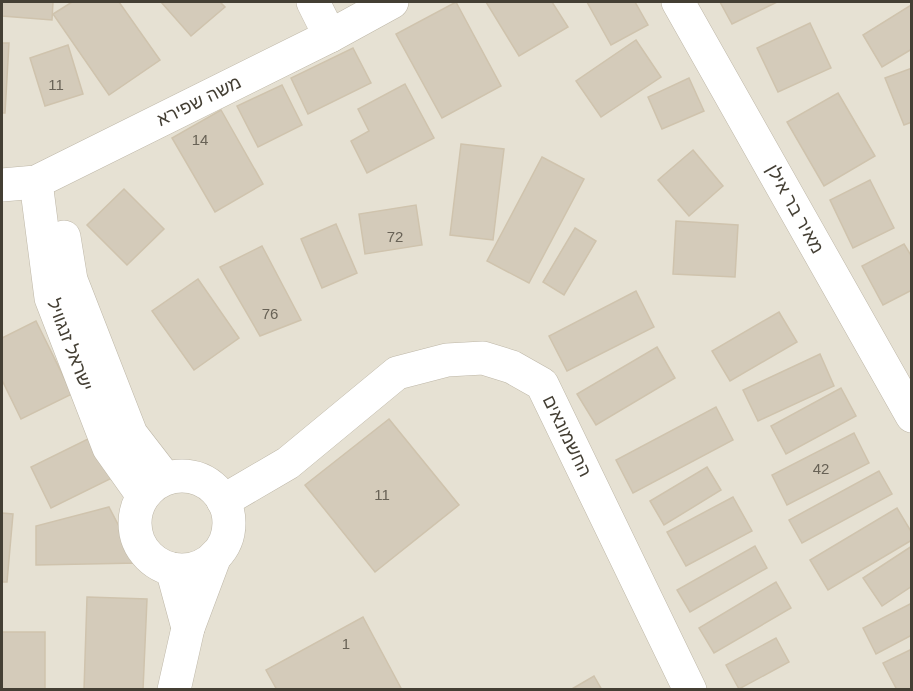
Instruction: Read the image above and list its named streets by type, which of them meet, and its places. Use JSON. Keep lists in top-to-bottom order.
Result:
{
  "streets": {
    "street": [
      "משה שפירא",
      "מאיר בר אילן",
      "ישראל זנגוויל",
      "החשמונאים"
    ]
  },
  "crossings": [
    ["משה שפירא", "ישראל זנגוויל"],
    ["ישראל זנגוויל", "החשמונאים"]
  ],
  "house_numbers": [
    "11",
    "14",
    "72",
    "76",
    "42",
    "11",
    "1"
  ]
}
